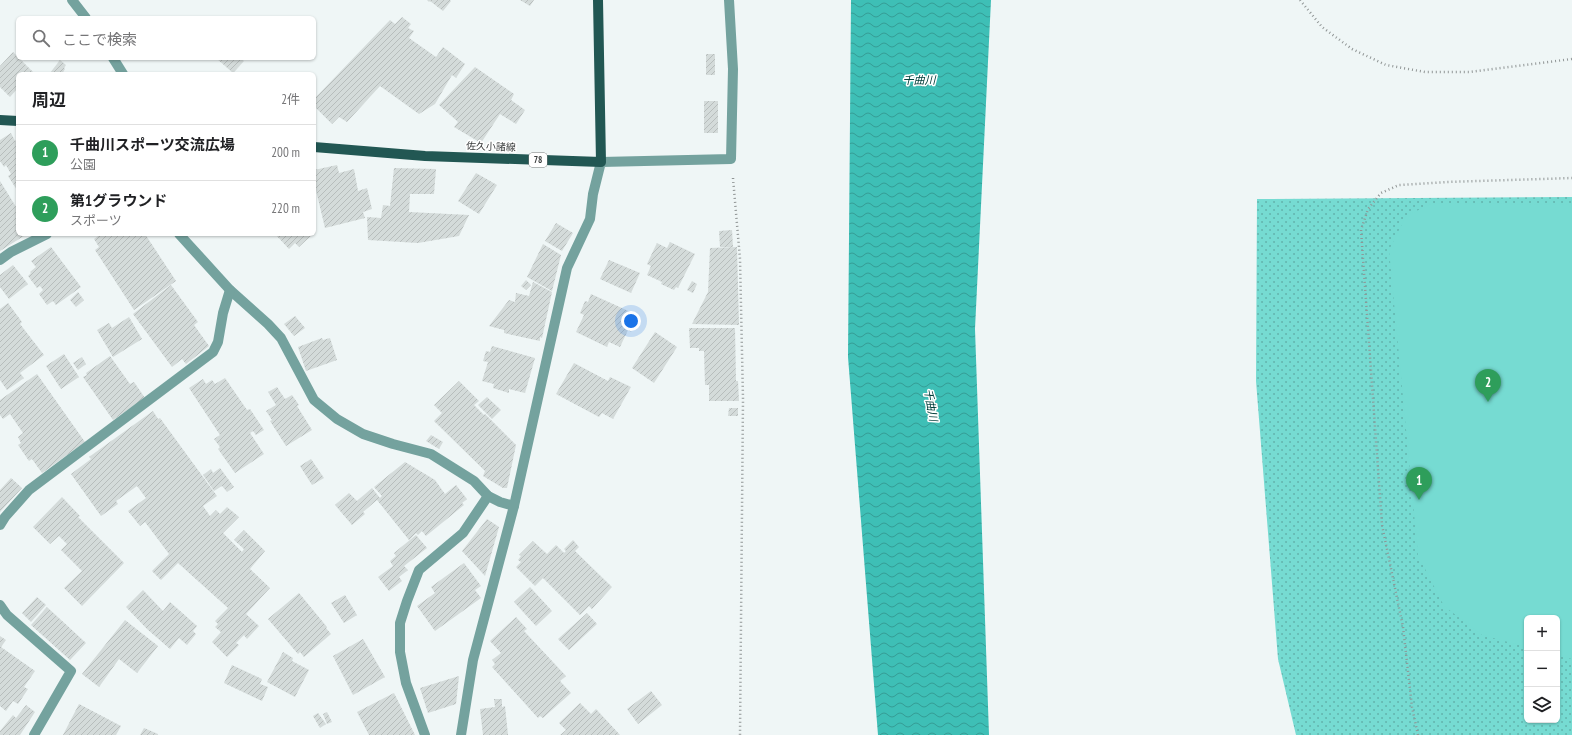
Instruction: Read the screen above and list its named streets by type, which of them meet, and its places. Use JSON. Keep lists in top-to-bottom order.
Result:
{
  "streets": {
    "main road": ["佐久小諸線", "78"]
  },
  "water": ["千曲川"],
  "page": {
    "search": "ここで検索",
    "heading": ["周辺", "2件"],
    "list": [
      {
        "mark": "1",
        "name": "千曲川スポーツ交流広場",
        "note": "公園",
        "value": "200 m"
      },
      {
        "mark": "2",
        "name": "第1グラウンド",
        "note": "スポーツ",
        "value": "220 m"
      }
    ],
    "pins": ["2", "1"],
    "map_buttons": ["+", "−"]
  }
}
